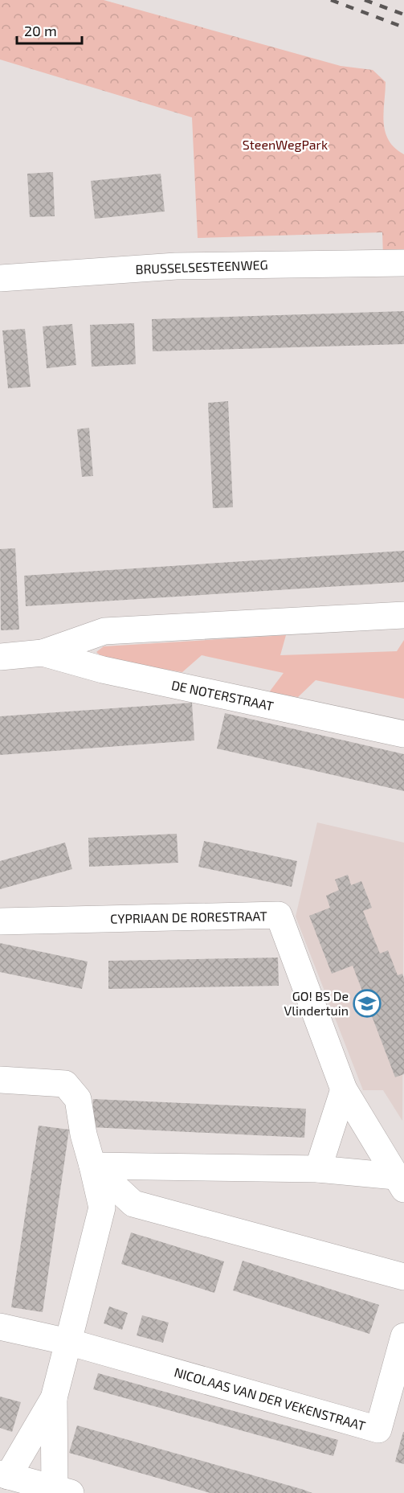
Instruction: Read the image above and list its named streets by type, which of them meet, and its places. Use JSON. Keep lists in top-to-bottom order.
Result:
{
  "streets": {
    "street": [
      "BRUSSELSESTEENWEG",
      "DE NOTERSTRAAT",
      "CYPRIAAN DE RORESTRAAT",
      "NICOLAAS VAN DER VEKENSTRAAT"
    ]
  },
  "parks": ["SteenWegPark"],
  "places": {
    "school or university": ["GO! BS De Vlindertuin"]
  },
  "scale_bar": "20 m"
}
